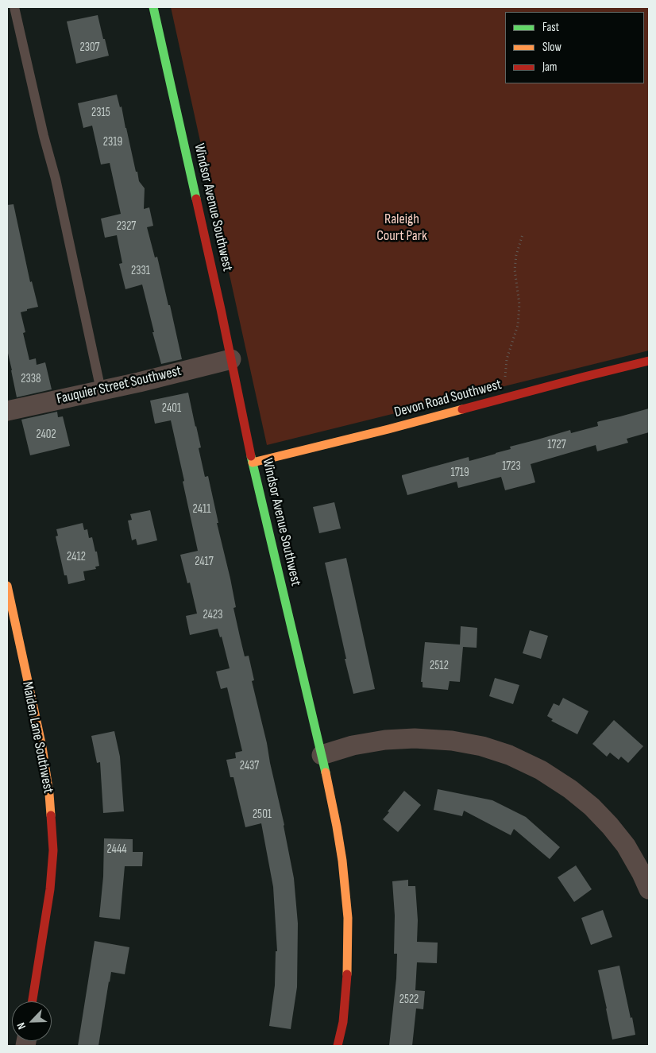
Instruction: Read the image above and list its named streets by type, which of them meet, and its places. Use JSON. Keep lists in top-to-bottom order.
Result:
{
  "streets": {
    "street": [
      "Windsor Avenue Southwest",
      "Fauquier Street Southwest",
      "Devon Road Southwest",
      "Maiden Lane Southwest"
    ]
  },
  "crossings": [
    ["Windsor Avenue Southwest", "Fauquier Street Southwest"],
    ["Windsor Avenue Southwest", "Devon Road Southwest"]
  ],
  "parks": ["Raleigh Court Park"],
  "house_numbers": [
    "2307",
    "2315",
    "2319",
    "2327",
    "2331",
    "2338",
    "2401",
    "2402",
    "1727",
    "1723",
    "1719",
    "2411",
    "2412",
    "2417",
    "2423",
    "2512",
    "2437",
    "2501",
    "2444",
    "2522"
  ],
  "legend": ["Fast", "Slow", "Jam"],
  "north": "bottom left"
}
